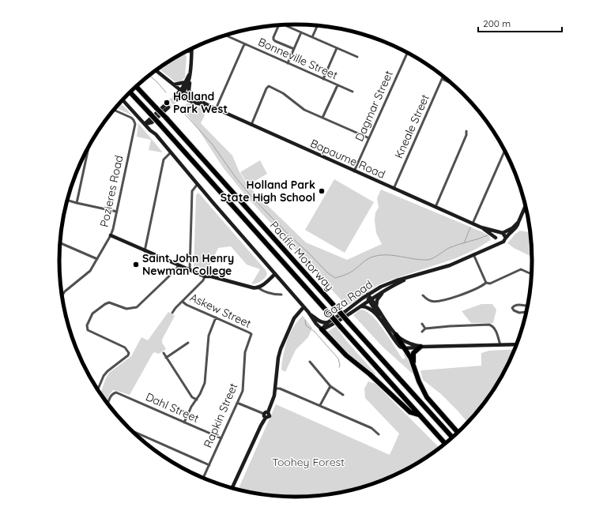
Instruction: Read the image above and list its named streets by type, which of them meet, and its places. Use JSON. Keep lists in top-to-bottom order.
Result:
{
  "streets": {
    "highway": ["Pacific Motorway"],
    "street": [
      "Bonneville Street",
      "Dagmar Street",
      "Kneale Street",
      "Bapaume Road",
      "Pozieres Road",
      "Gaza Road",
      "Askew Street",
      "Dahl Street",
      "Rapkin Street"
    ]
  },
  "crossings": [
    ["Dagmar Street", "Bapaume Road"],
    ["Kneale Street", "Bapaume Road"],
    ["Bapaume Road", "Gaza Road"],
    ["Askew Street", "Rapkin Street"],
    ["Dahl Street", "Rapkin Street"]
  ],
  "parks": ["Toohey Forest"],
  "places": ["Holland Park West", "Holland Park State High School", "Saint John Henry Newman College"],
  "scale_bar": "200 m"
}
